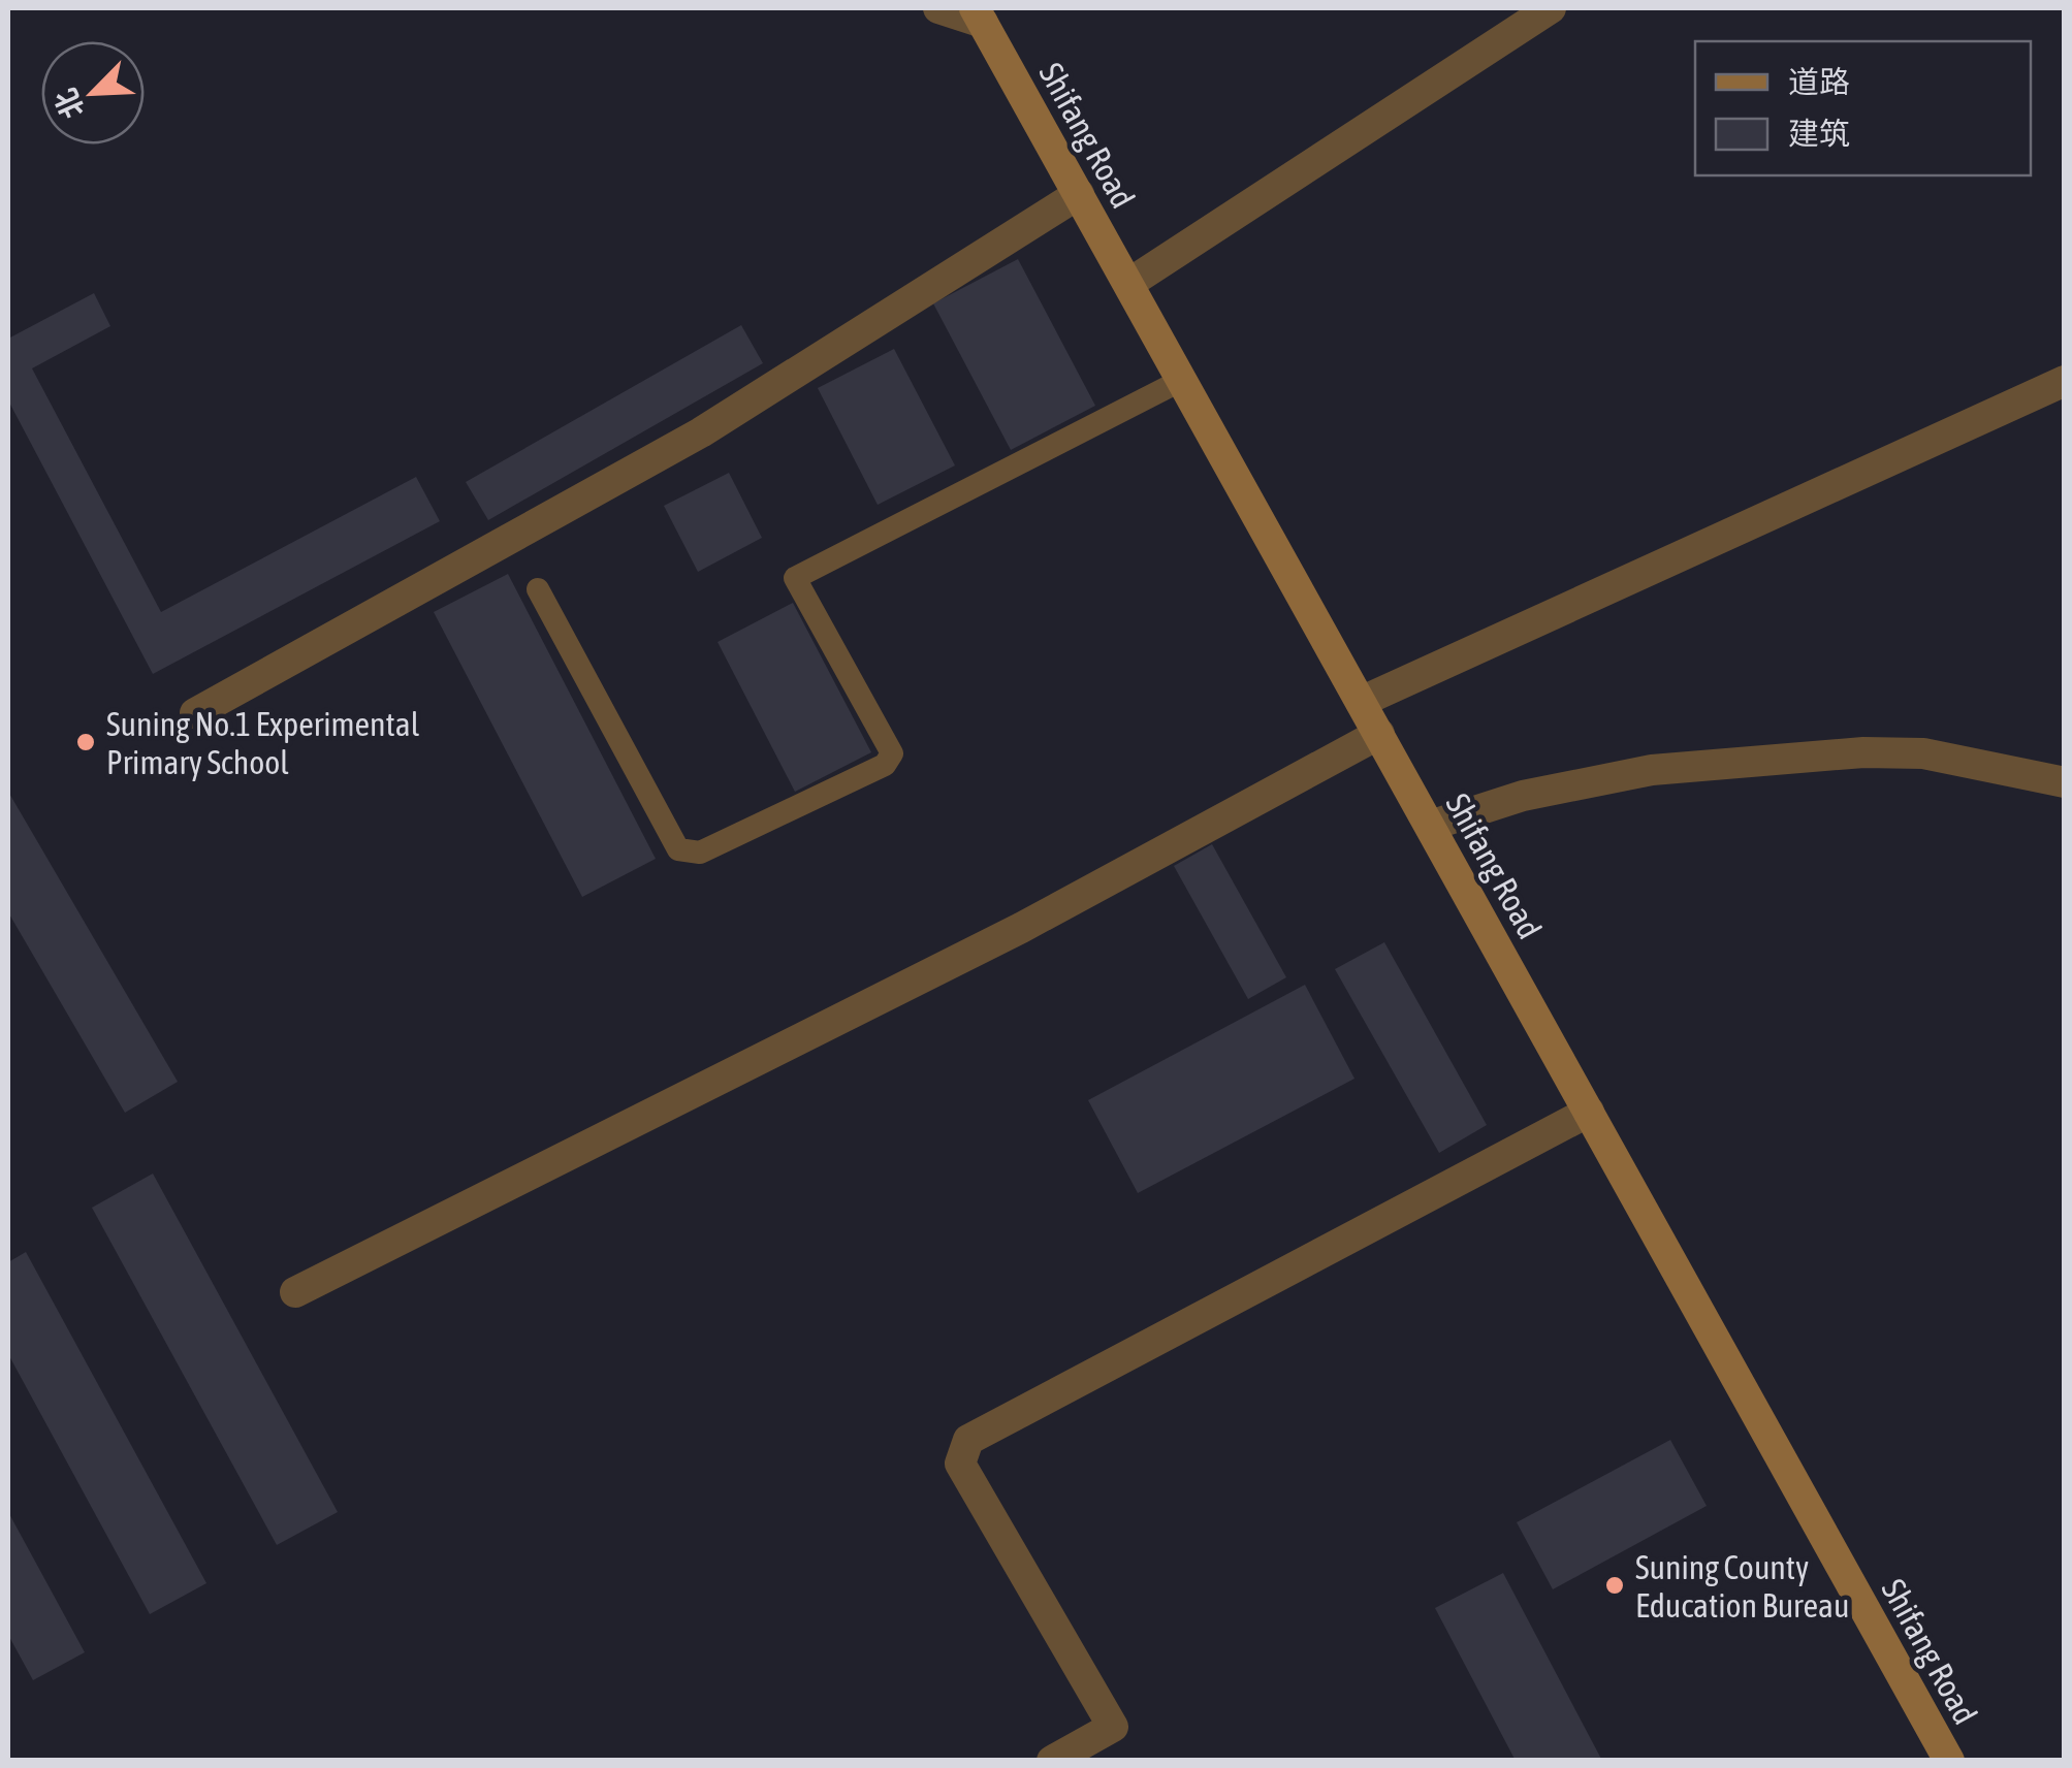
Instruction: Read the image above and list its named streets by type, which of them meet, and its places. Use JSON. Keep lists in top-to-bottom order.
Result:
{
  "streets": {
    "street": ["Shifang Road"]
  },
  "places": ["Suning No.1 Experimental Primary School", "Suning County Education Bureau"],
  "legend": ["道路", "建筑"],
  "north": "bottom left"
}
